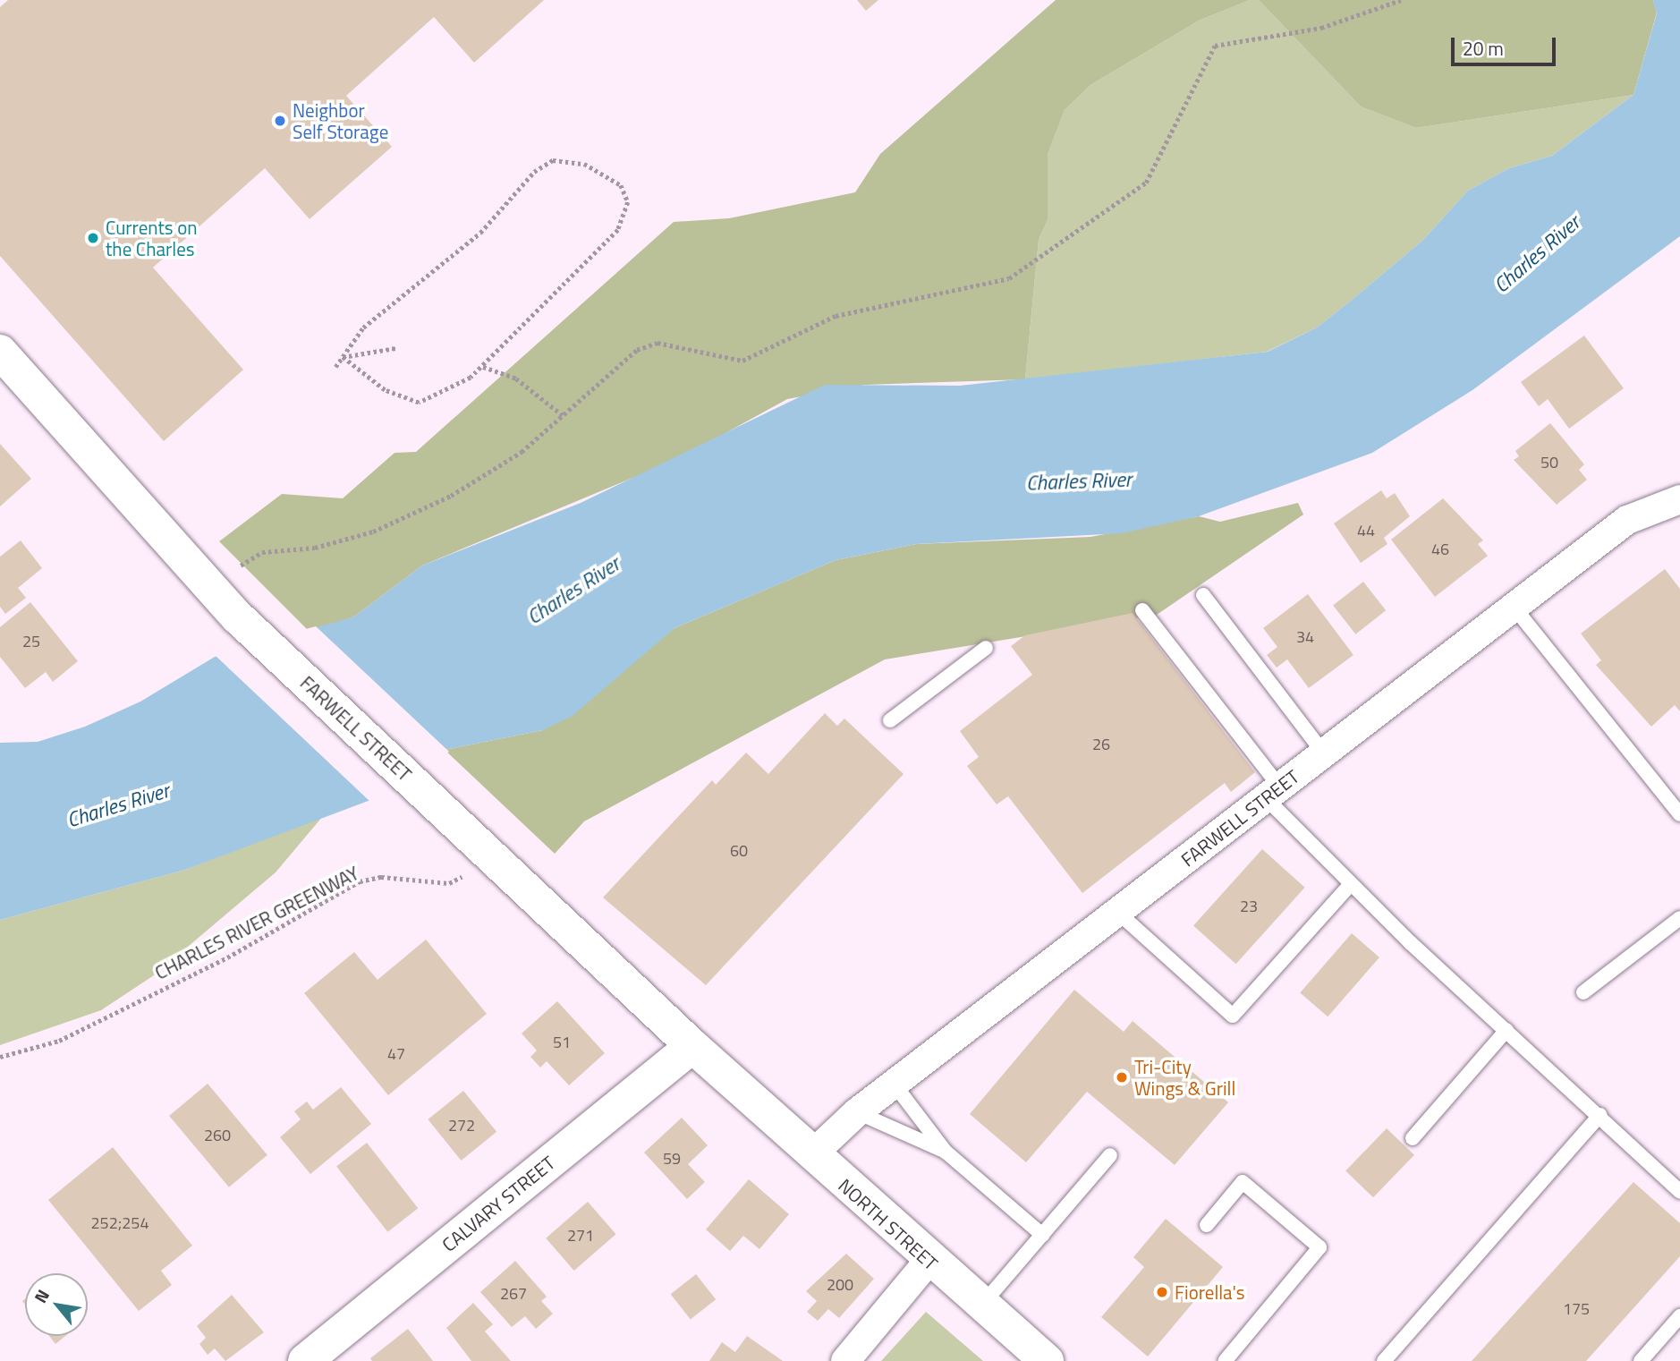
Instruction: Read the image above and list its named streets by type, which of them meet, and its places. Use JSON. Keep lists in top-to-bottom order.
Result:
{
  "streets": {
    "main road": ["FARWELL STREET", "CALVARY STREET", "NORTH STREET"],
    "path": ["CHARLES RIVER GREENWAY"]
  },
  "crossings": [
    ["FARWELL STREET", "CALVARY STREET"],
    ["FARWELL STREET", "NORTH STREET"]
  ],
  "water": ["Charles River"],
  "places": [
    "Neighbor Self Storage",
    "Currents on the Charles",
    "Tri-City Wings & Grill",
    "Fiorella's"
  ],
  "house_numbers": [
    "50",
    "44",
    "46",
    "34",
    "25",
    "26",
    "60",
    "23",
    "51",
    "47",
    "272",
    "260",
    "59",
    "252;254",
    "271",
    "200",
    "267",
    "175"
  ],
  "scale_bar": "20 m",
  "north": "top left"
}
